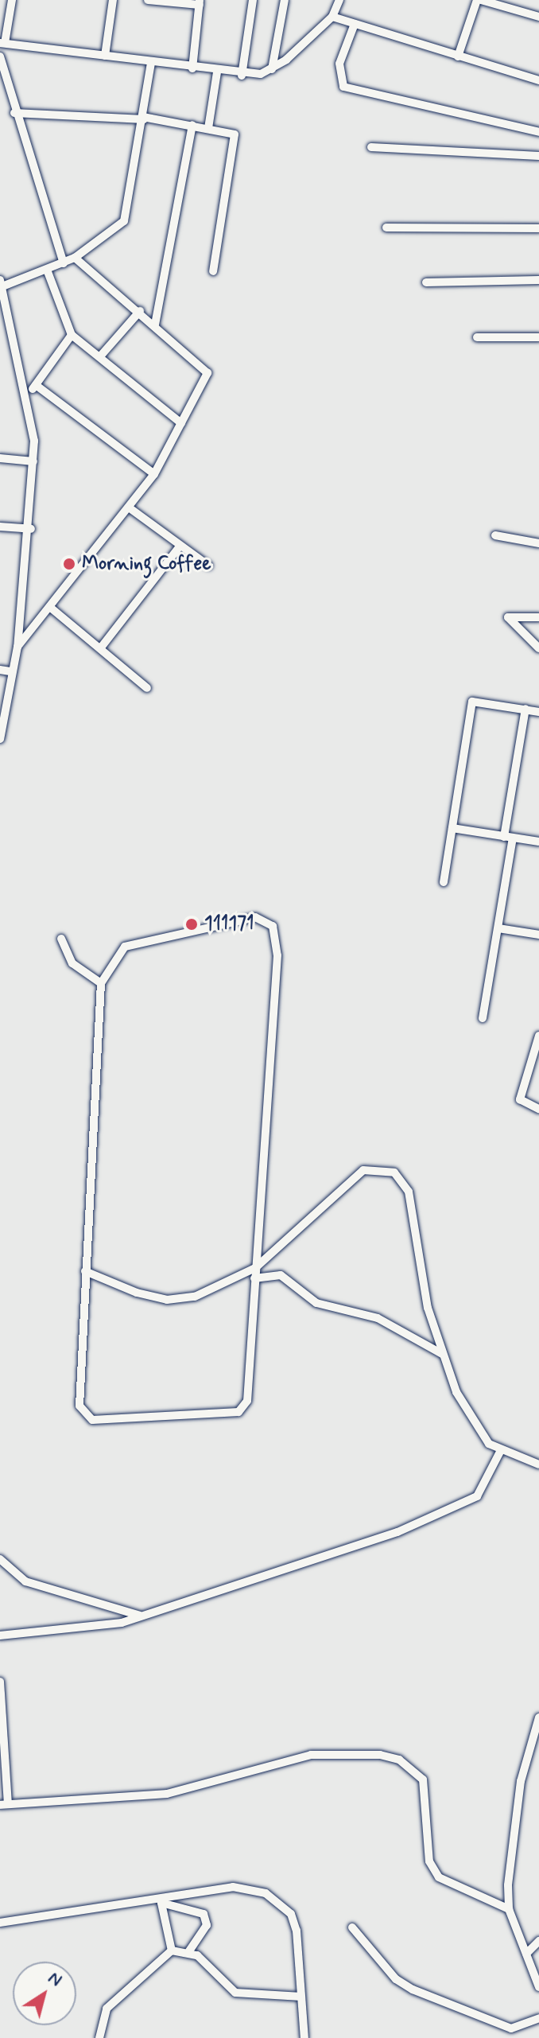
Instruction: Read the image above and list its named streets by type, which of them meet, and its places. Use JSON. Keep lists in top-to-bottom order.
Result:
{
  "places": ["Morning Coffee", "111171"],
  "north": "top right"
}
